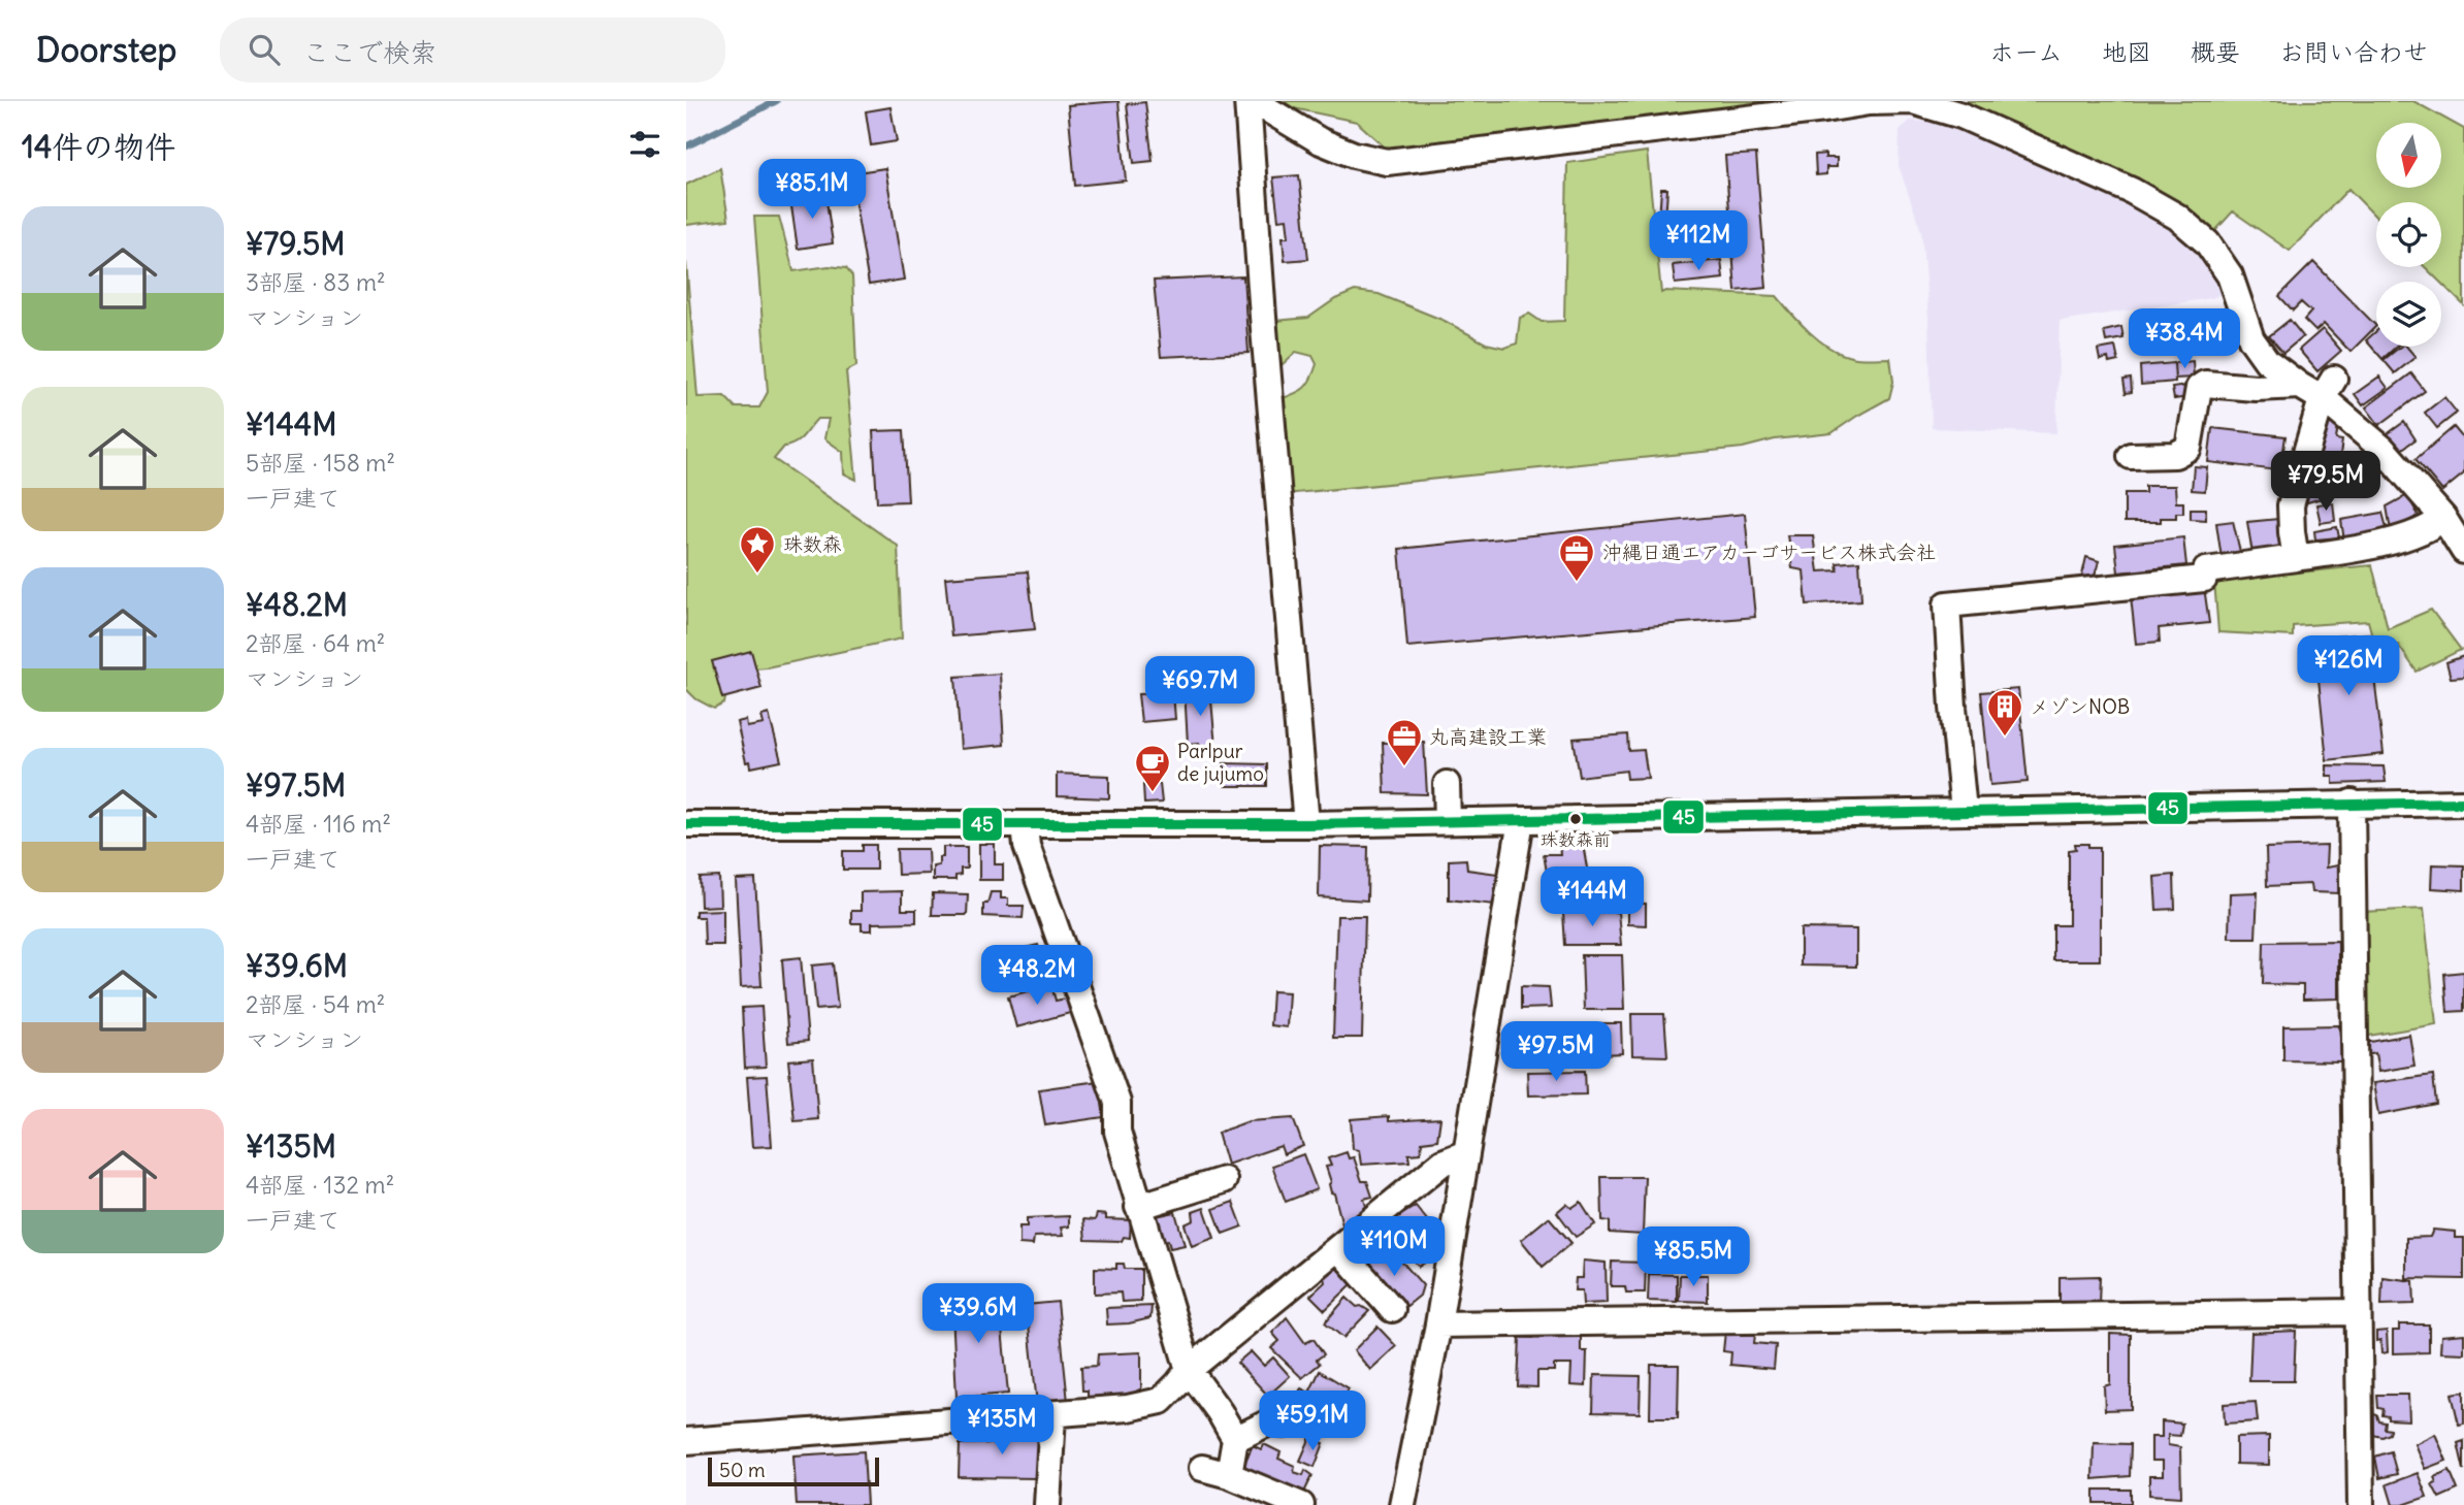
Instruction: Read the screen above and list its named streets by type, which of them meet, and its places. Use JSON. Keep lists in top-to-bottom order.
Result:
{
  "places": {
    "place": ["珠数森"],
    "office": ["沖縄日通エアカーゴサービス株式会社", "丸高建設工業"],
    "building": ["メゾンNOB"],
    "cafe": ["Parlpur de jujumo"],
    "other": ["珠数森前"]
  },
  "lines": ["transit line 45"],
  "scale_bar": "50 m",
  "north": "bottom",
  "page": {
    "header": "Doorstep",
    "search": "ここで検索",
    "nav": [
      "ホーム",
      "地図",
      "概要",
      "お問い合わせ"
    ],
    "heading": "14件の物件",
    "price": [
      "¥85.1M",
      "¥112M",
      "¥38.4M",
      "¥79.5M",
      "¥126M",
      "¥69.7M",
      "¥144M",
      "¥48.2M",
      "¥97.5M",
      "¥110M",
      "¥85.5M",
      "¥39.6M",
      "¥59.1M",
      "¥135M"
    ],
    "list": [
      {
        "name": "¥79.5M",
        "note": "3部屋 · 83 m² · マンション"
      },
      {
        "name": "¥144M",
        "note": "5部屋 · 158 m² · 一戸建て"
      },
      {
        "name": "¥48.2M",
        "note": "2部屋 · 64 m² · マンション"
      },
      {
        "name": "¥97.5M",
        "note": "4部屋 · 116 m² · 一戸建て"
      },
      {
        "name": "¥39.6M",
        "note": "2部屋 · 54 m² · マンション"
      },
      {
        "name": "¥135M",
        "note": "4部屋 · 132 m² · 一戸建て"
      }
    ],
    "scale": "50 m"
  }
}
